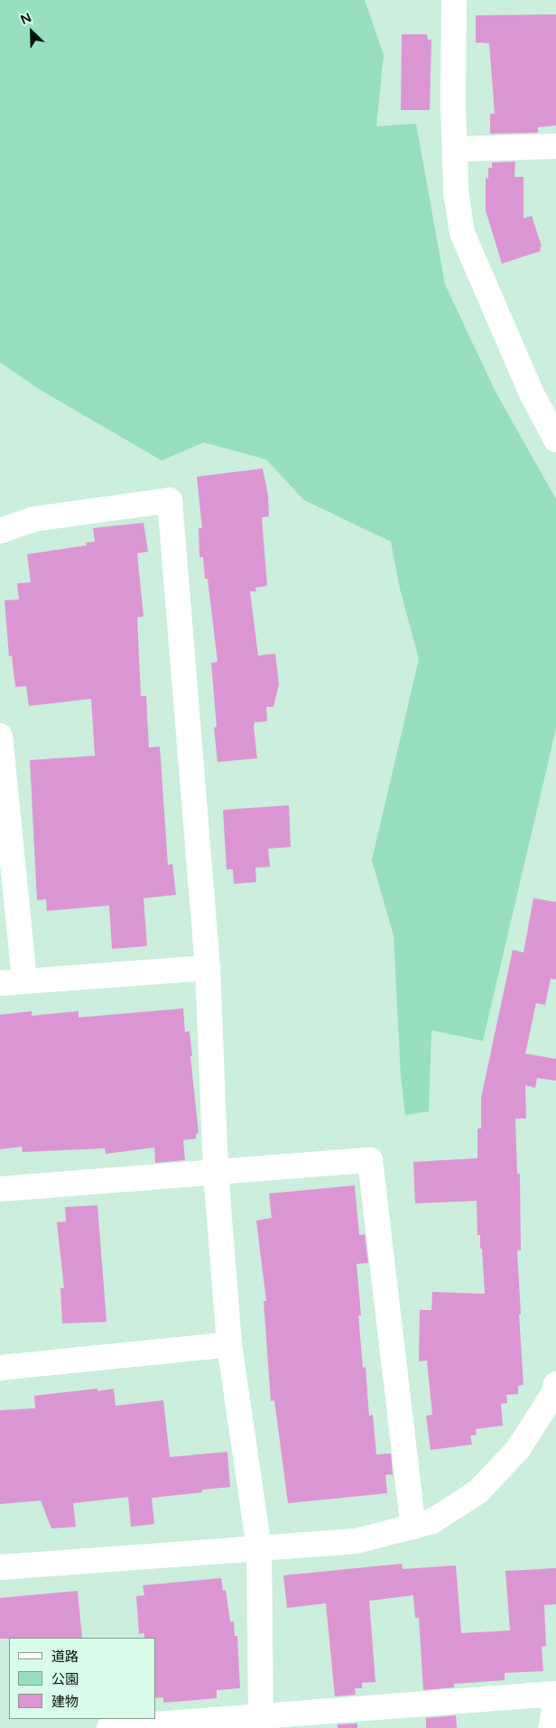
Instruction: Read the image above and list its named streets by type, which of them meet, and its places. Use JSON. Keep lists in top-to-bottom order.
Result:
{
  "legend": ["道路", "公園", "建物"],
  "north": "top left"
}
